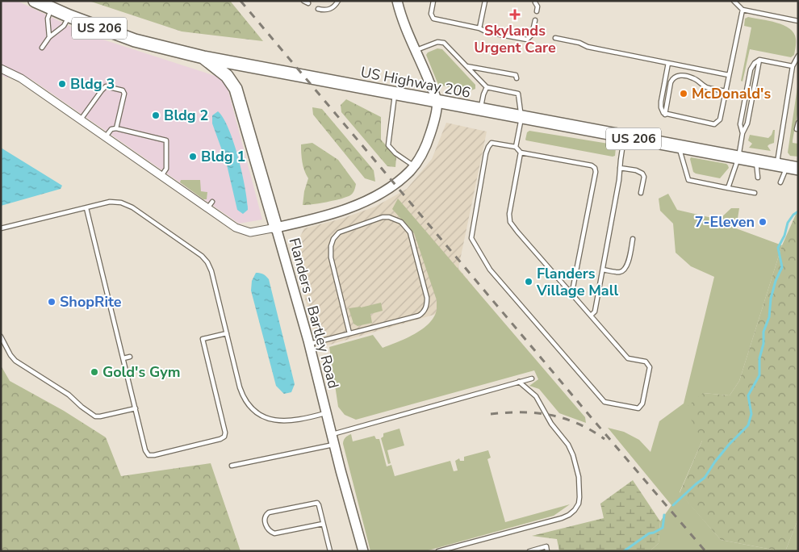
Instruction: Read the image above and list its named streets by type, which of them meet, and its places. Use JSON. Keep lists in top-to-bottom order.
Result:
{
  "streets": {
    "highway": ["US 206", "US Highway 206"],
    "main road": ["Flanders - Bartley Road"]
  },
  "crossings": [
    ["US Highway 206", "Flanders - Bartley Road"]
  ],
  "places": {
    "health": ["Skylands Urgent Care"],
    "other": [
      "Bldg 3",
      "McDonald's",
      "Bldg 2",
      "Bldg 1",
      "7-Eleven",
      "Flanders Village Mall",
      "ShopRite",
      "Gold's Gym"
    ]
  }
}
